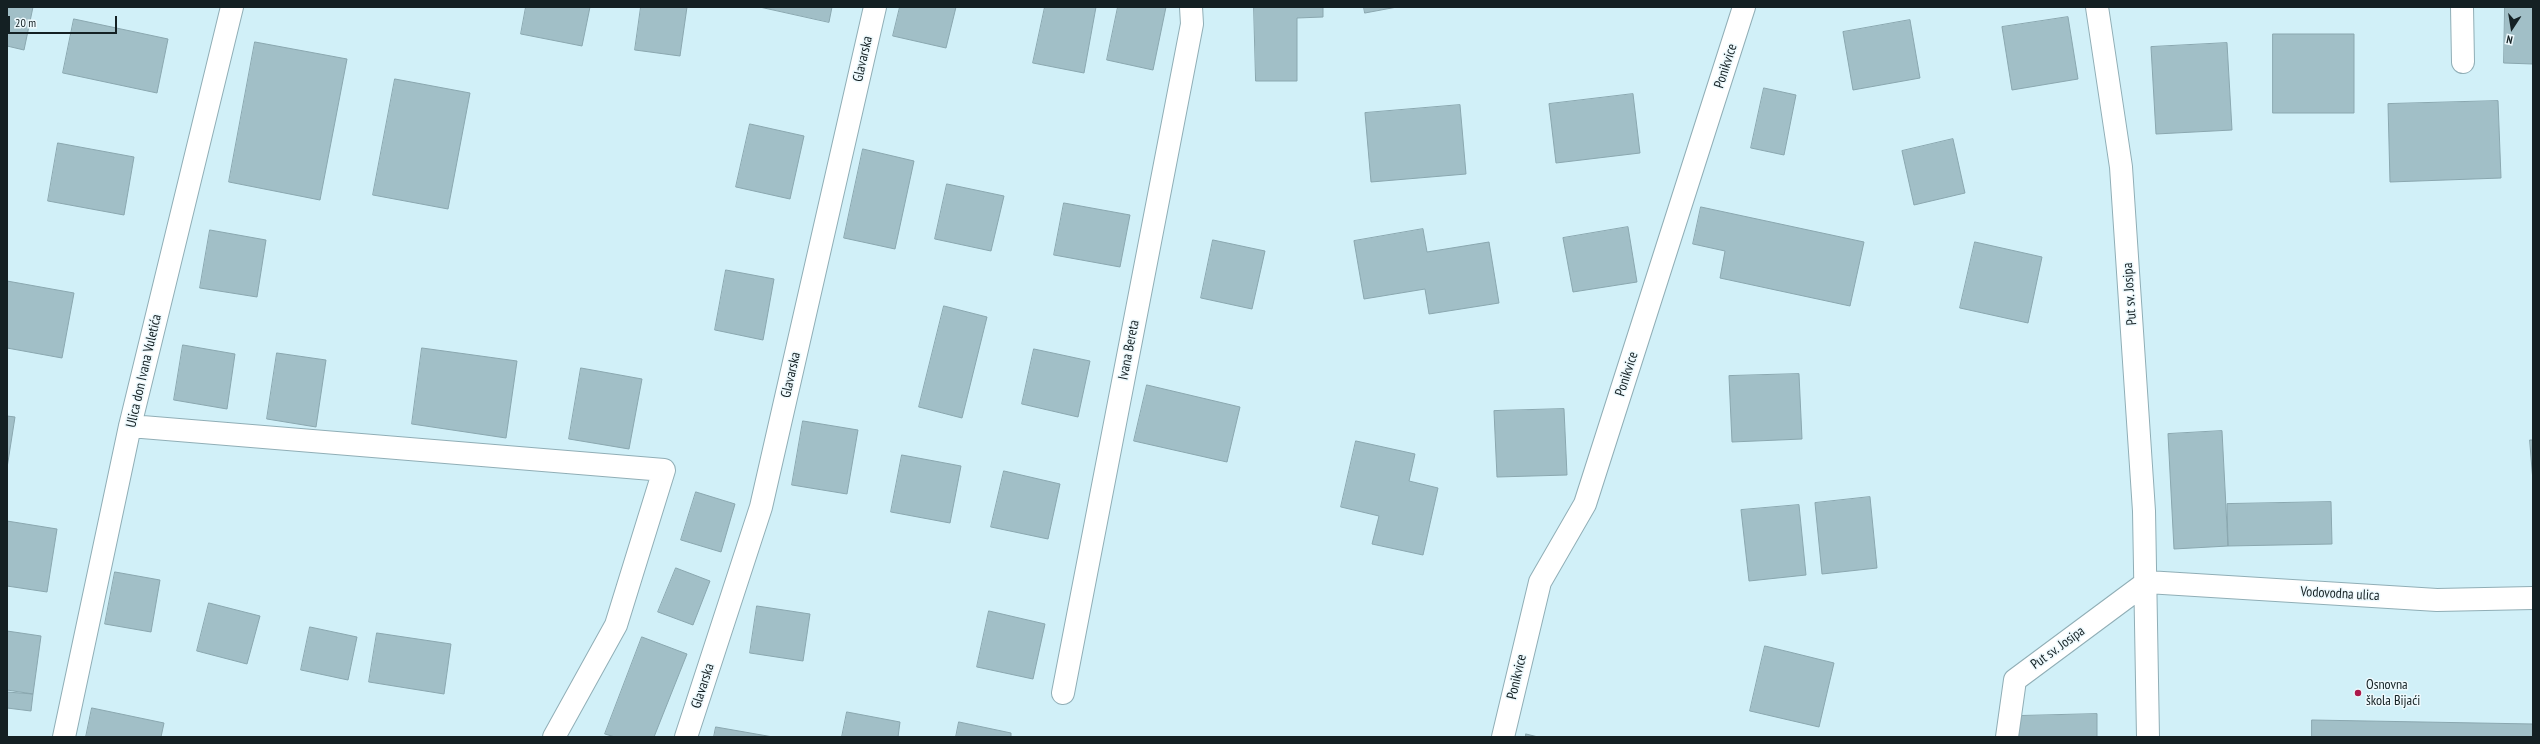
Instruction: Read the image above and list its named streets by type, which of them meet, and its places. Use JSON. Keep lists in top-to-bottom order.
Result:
{
  "streets": {
    "street": [
      "Glavarska",
      "Ponikvice",
      "Put sv. Josipa",
      "Ivana Bereta",
      "Ulica don Ivana Vuletića",
      "Vodovodna ulica"
    ]
  },
  "crossings": [
    ["Put sv. Josipa", "Vodovodna ulica"]
  ],
  "places": ["Osnovna škola Bijaći"],
  "scale_bar": "20 m",
  "north": "bottom"
}
